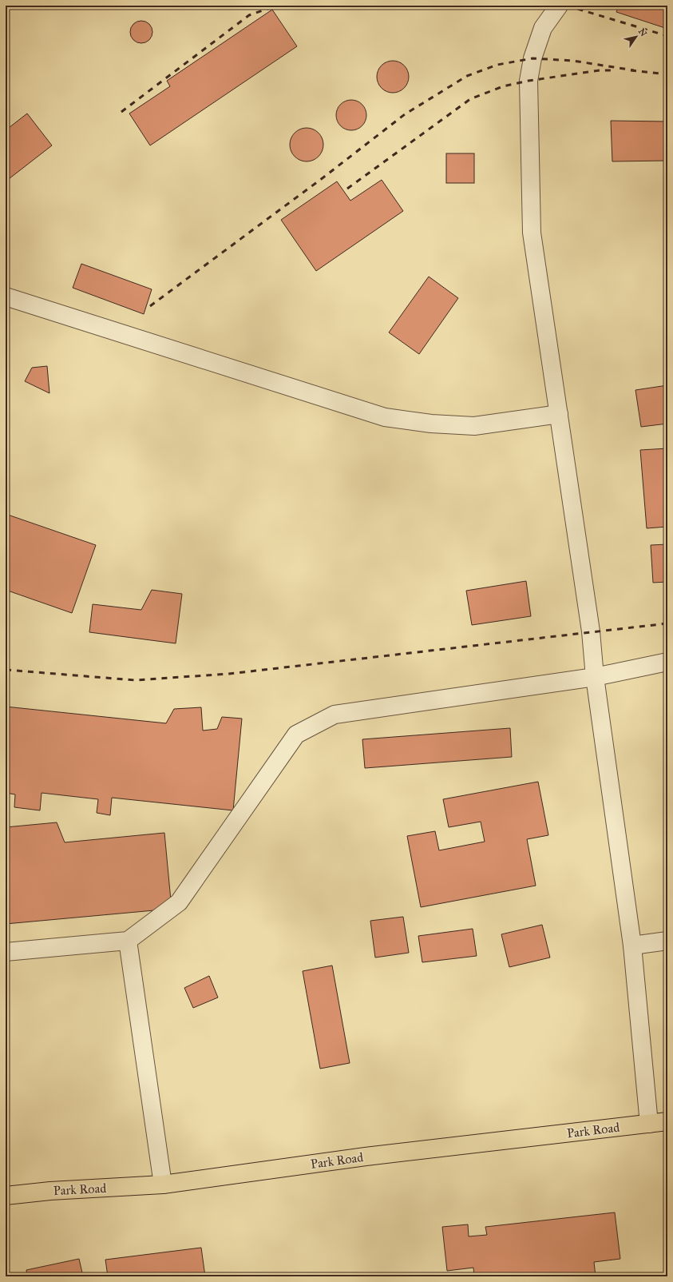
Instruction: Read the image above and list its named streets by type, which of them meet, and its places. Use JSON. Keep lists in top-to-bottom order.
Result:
{
  "streets": {
    "highway": ["Park Road"]
  },
  "north": "top right"
}
